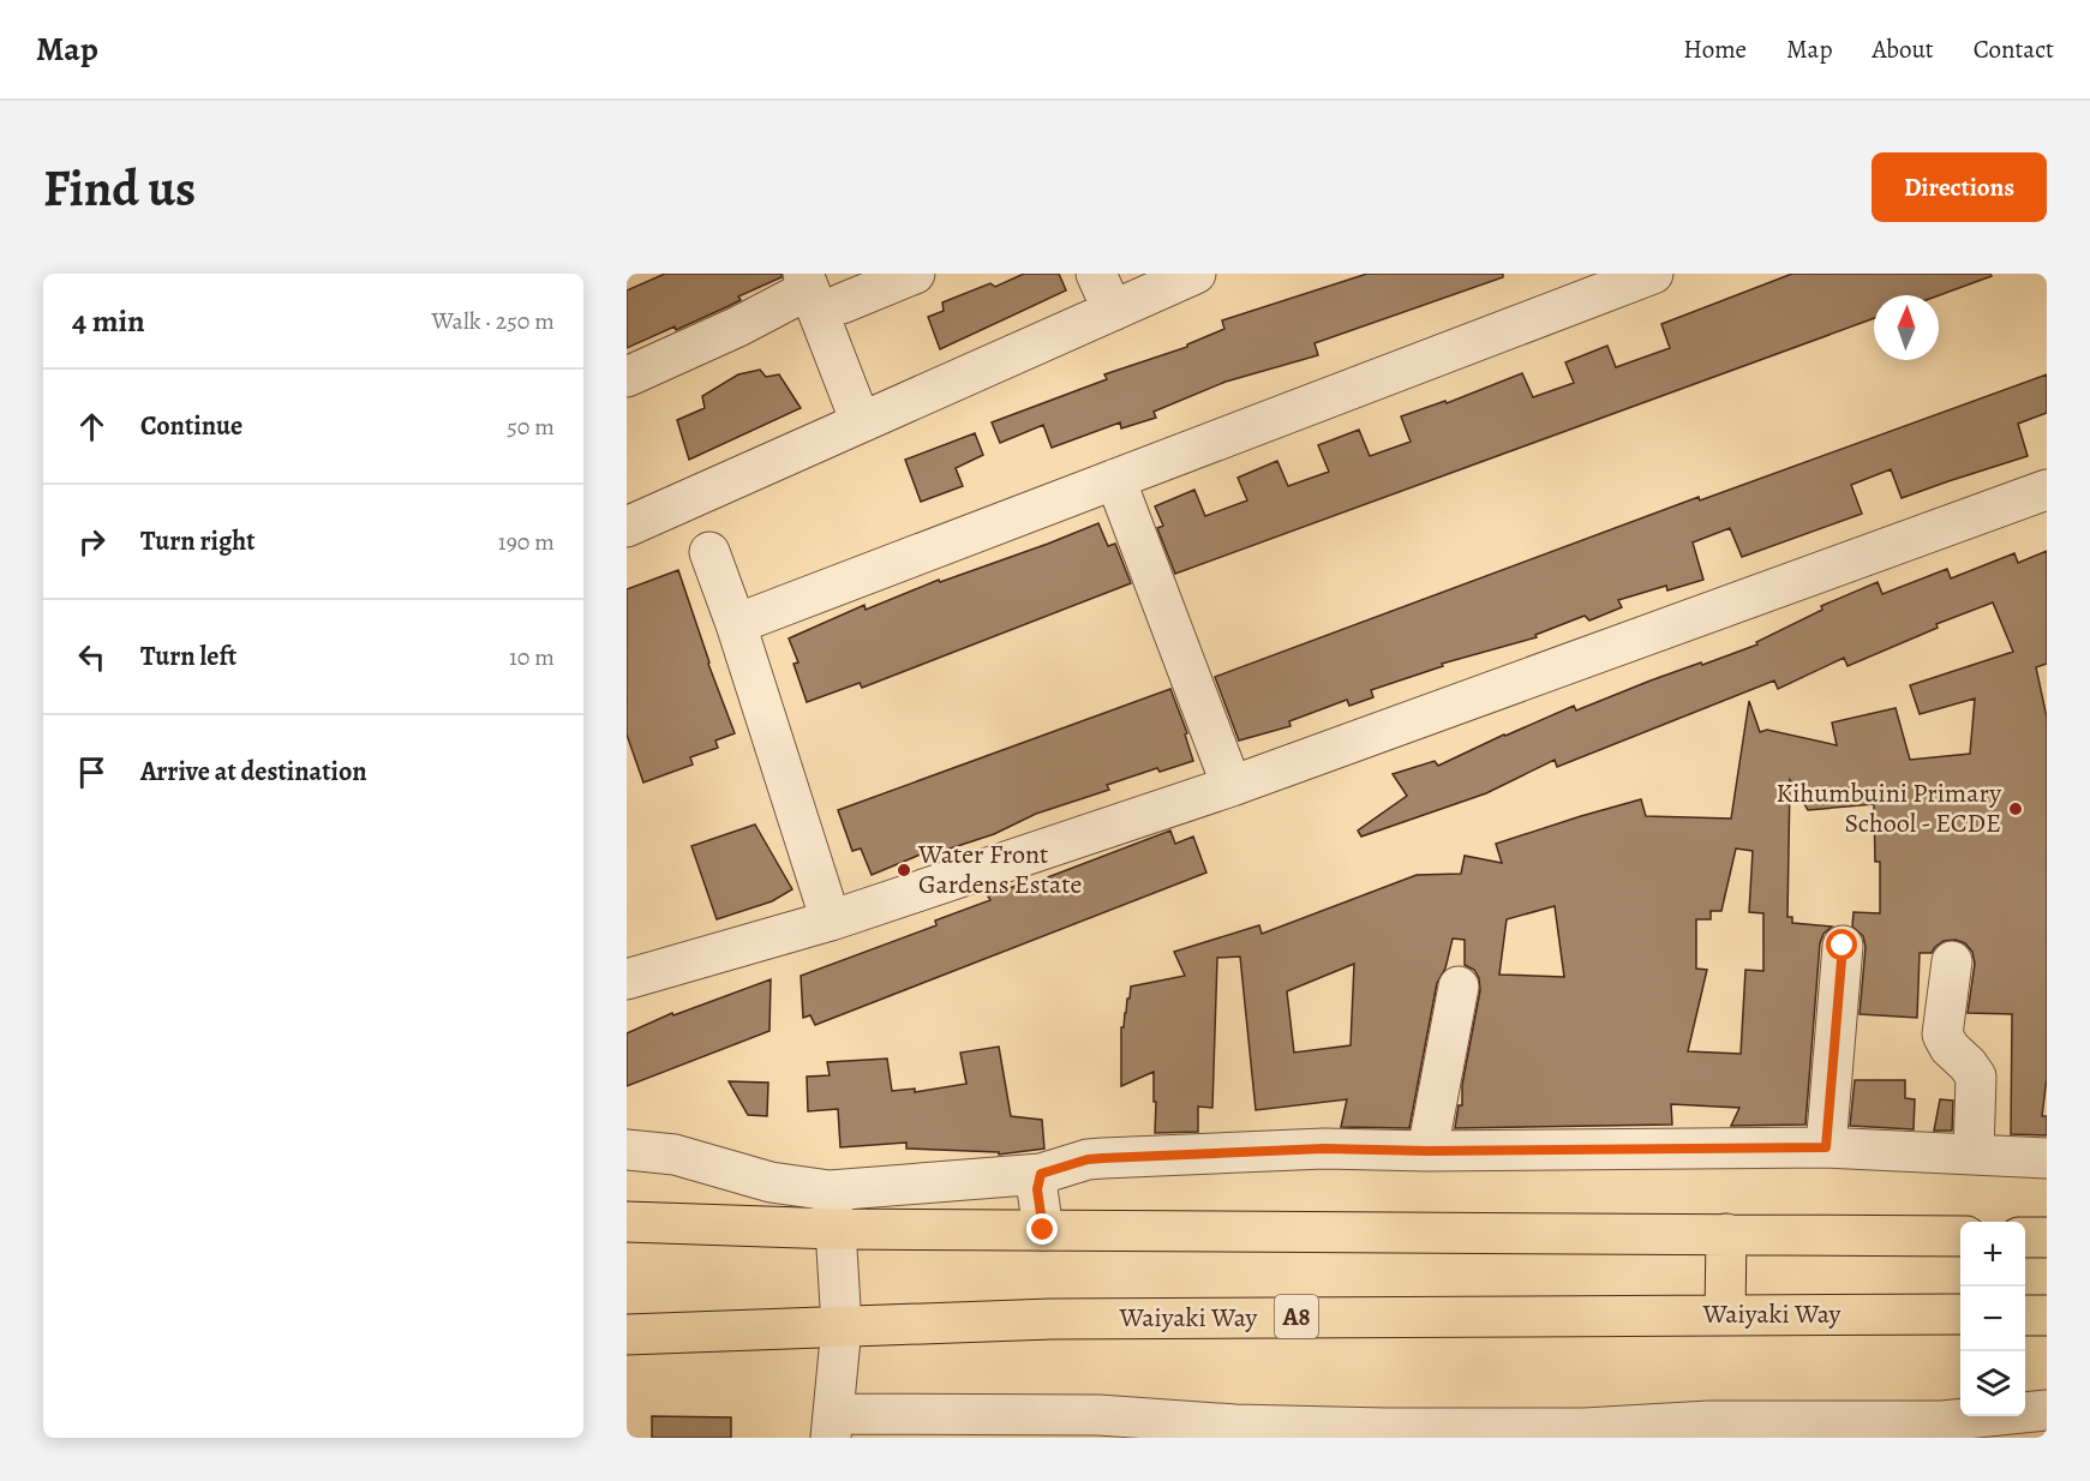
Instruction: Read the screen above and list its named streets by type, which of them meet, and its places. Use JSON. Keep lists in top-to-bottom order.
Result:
{
  "streets": {
    "highway": ["Waiyaki Way", "A8"]
  },
  "places": ["Kihumbuini Primary School - ECDE", "Water Front Gardens Estate"],
  "north": "top",
  "page": {
    "header": "Map",
    "nav": [
      "Home",
      "Map",
      "About",
      "Contact"
    ],
    "buttons": "Directions",
    "title": "Find us",
    "heading": ["4 min", "Walk · 250 m"],
    "list": [
      ["Continue", "50 m"],
      ["Turn right", "190 m"],
      ["Turn left", "10 m"],
      "Arrive at destination"
    ],
    "map_buttons": ["+", "−"]
  }
}
